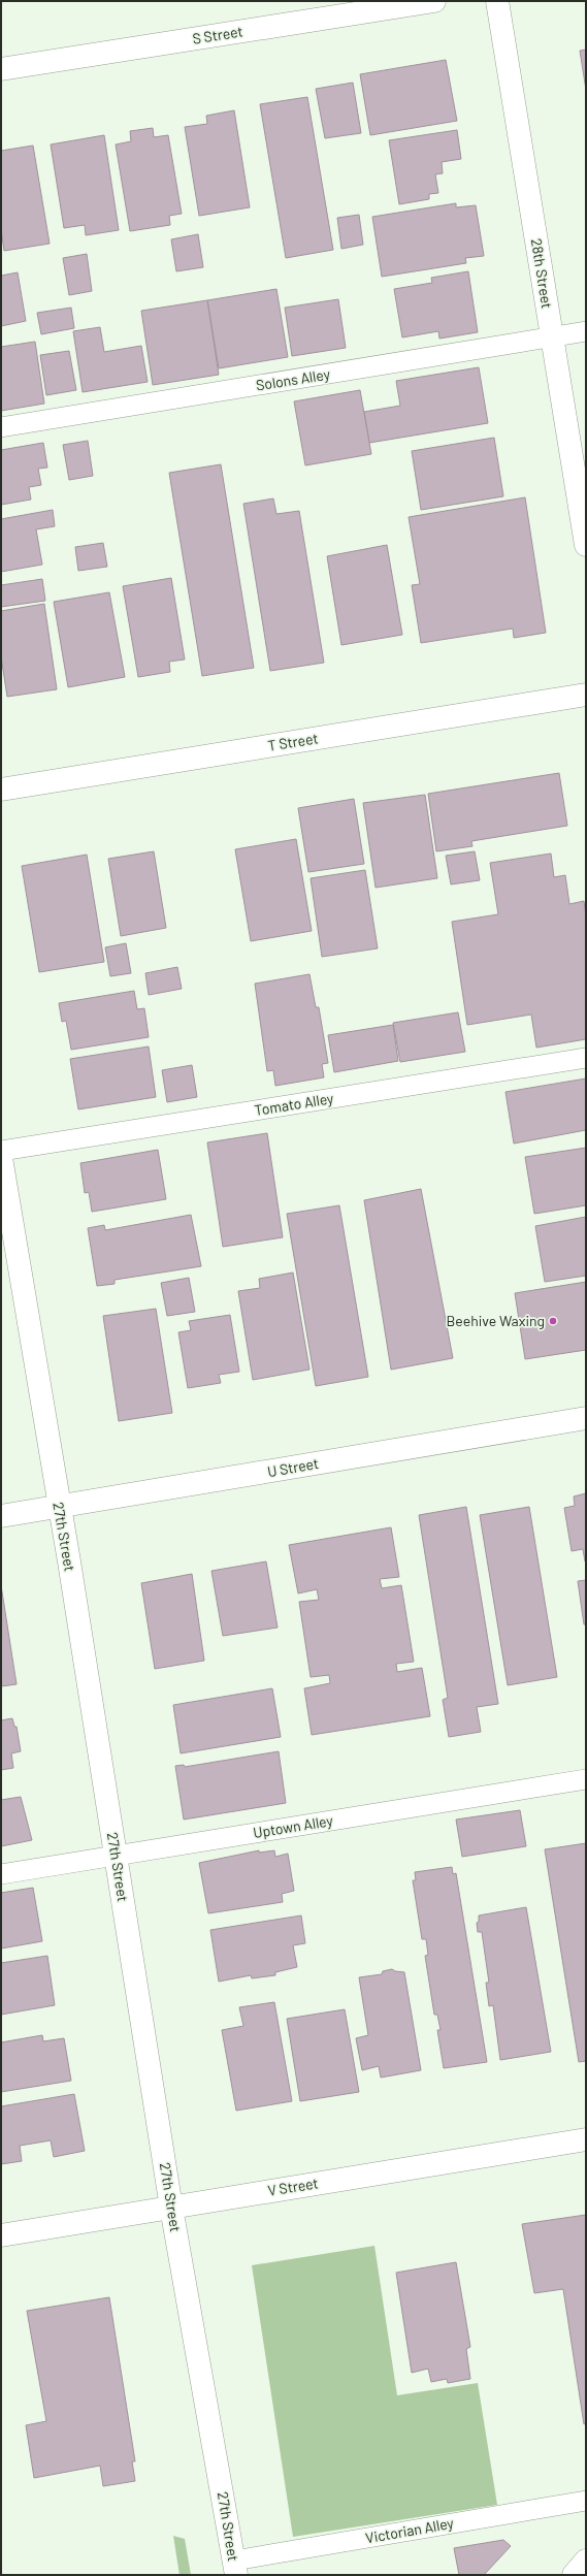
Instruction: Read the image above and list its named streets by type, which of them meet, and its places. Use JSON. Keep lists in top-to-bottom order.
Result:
{
  "streets": {
    "street": [
      "S Street",
      "28th Street",
      "T Street",
      "U Street",
      "27th Street",
      "V Street"
    ],
    "lane": [
      "Solons Alley",
      "Tomato Alley",
      "Uptown Alley",
      "Victorian Alley"
    ]
  },
  "crossings": [
    ["28th Street", "Solons Alley"],
    ["U Street", "27th Street"],
    ["27th Street", "Uptown Alley"],
    ["27th Street", "V Street"],
    ["27th Street", "Victorian Alley"]
  ],
  "places": ["Beehive Waxing"]
}
